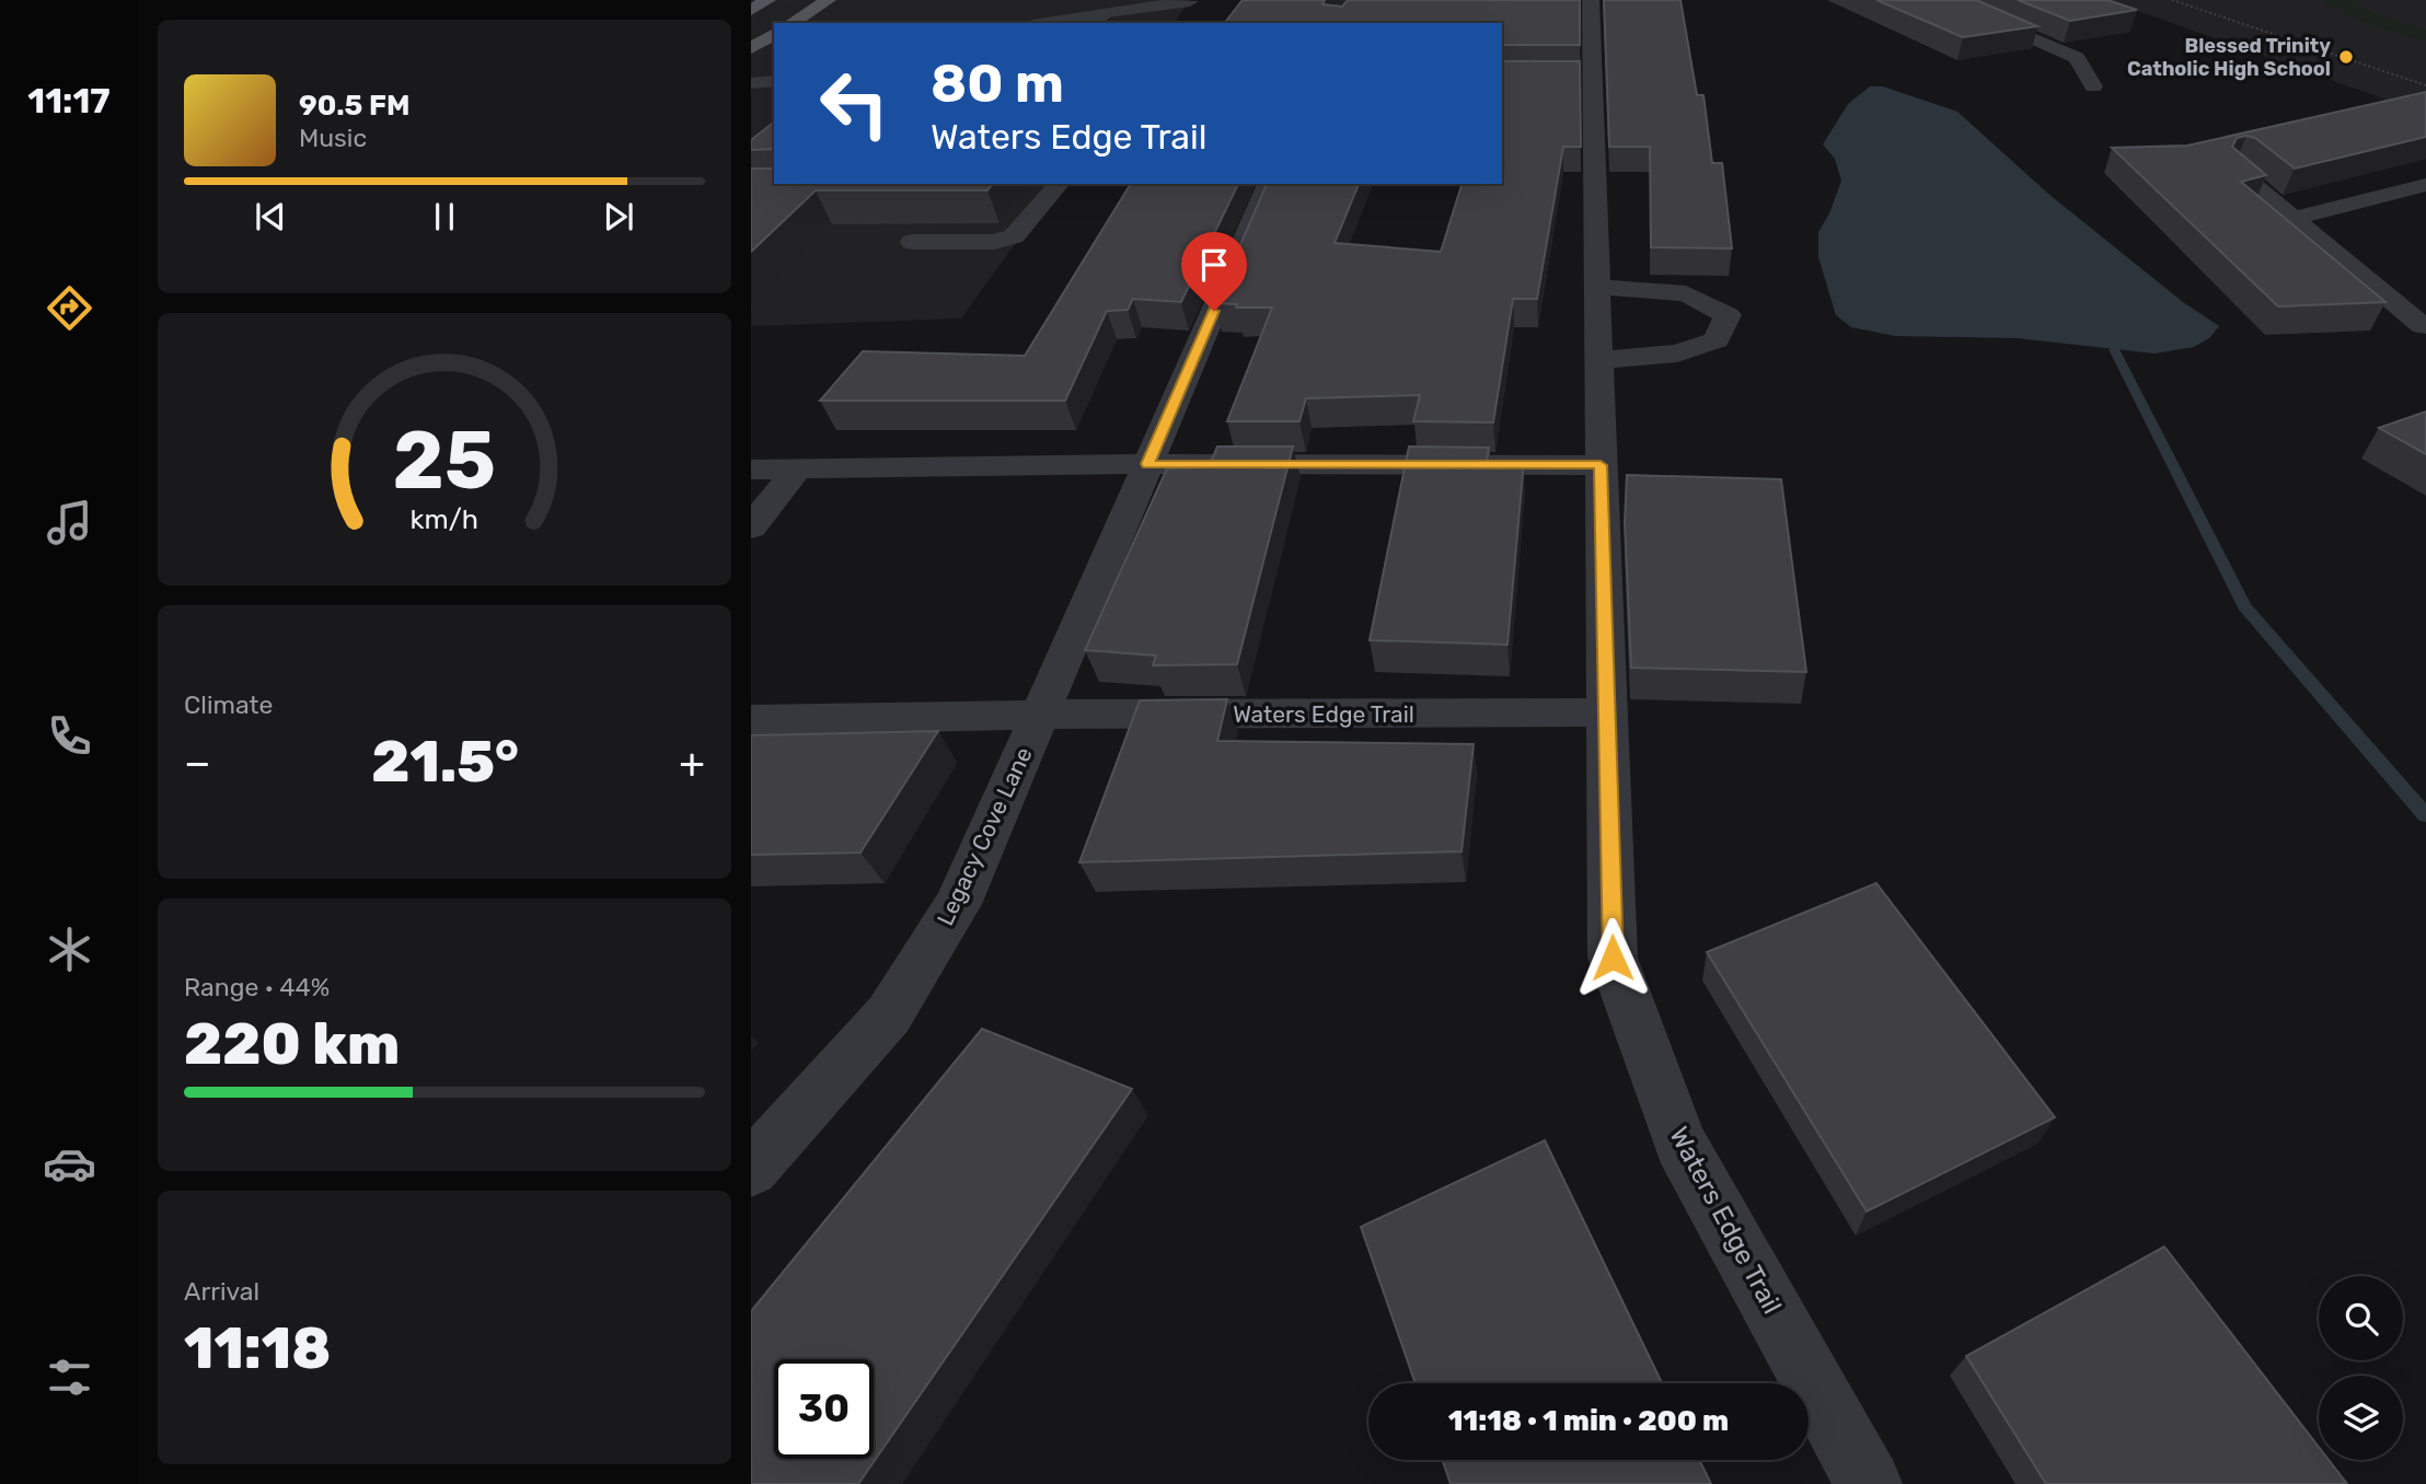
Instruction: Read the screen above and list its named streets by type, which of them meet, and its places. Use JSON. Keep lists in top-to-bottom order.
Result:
{
  "streets": {
    "street": ["Waters Edge Trail", "Legacy Cove Lane"]
  },
  "crossings": [
    ["Waters Edge Trail", "Legacy Cove Lane"]
  ],
  "places": ["Blessed Trinity Catholic High School"],
  "page": {
    "tabs": "11:17",
    "turn": ["80 m", "Waters Edge Trail"],
    "song": ["90.5 FM", "Music"],
    "tile": [
      "Climate",
      ["Range · 44%", "220 km"],
      ["Arrival", "11:18"]
    ],
    "heat": ["−", "21.5°", "+"],
    "limit": "30",
    "trip": "11:18 · 1 min · 200 m",
    "gauge": ["25", "km/h"]
  }
}
